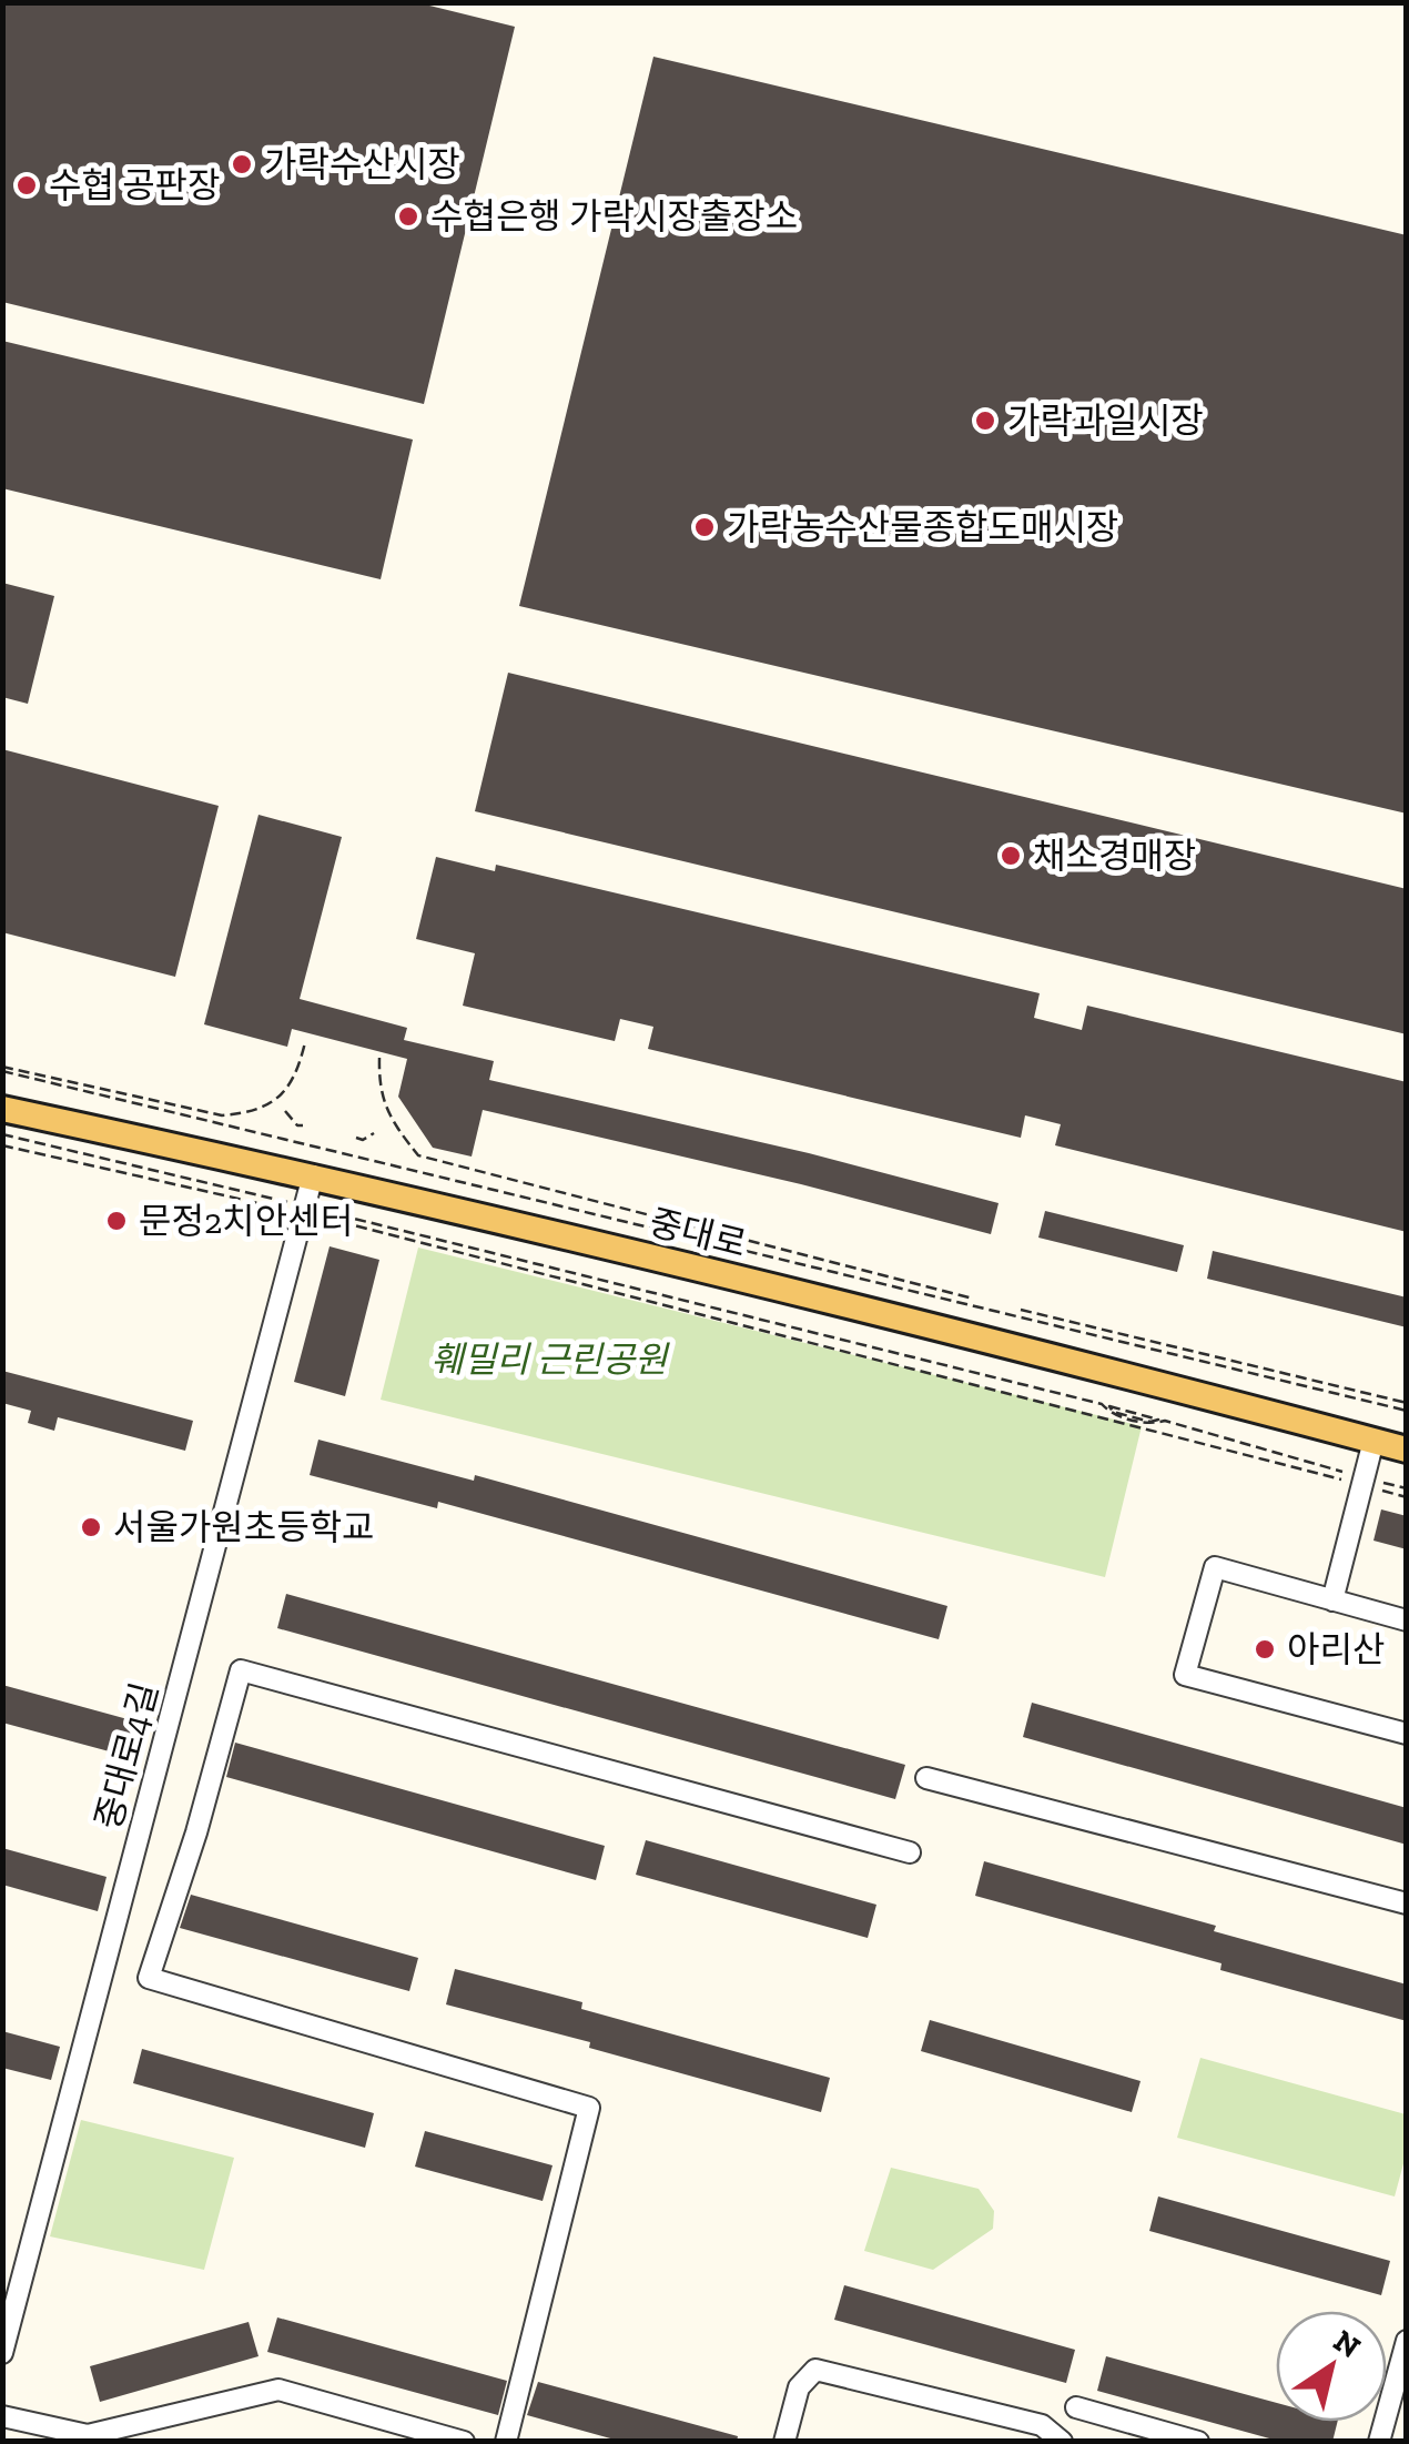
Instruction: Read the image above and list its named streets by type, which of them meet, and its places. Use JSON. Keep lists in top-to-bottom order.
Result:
{
  "streets": {
    "main road": ["중대로"],
    "street": ["중대로4길"]
  },
  "crossings": [
    ["중대로", "중대로4길"]
  ],
  "parks": ["훼밀리 근린공원"],
  "places": [
    "가락수산시장",
    "수협 공판장",
    "수협은행 가락시장출장소",
    "가락과일시장",
    "가락농수산물종합도매시장",
    "채소경매장",
    "문정2치안센터",
    "서울가원초등학교",
    "아리산"
  ],
  "north": "top right"
}
